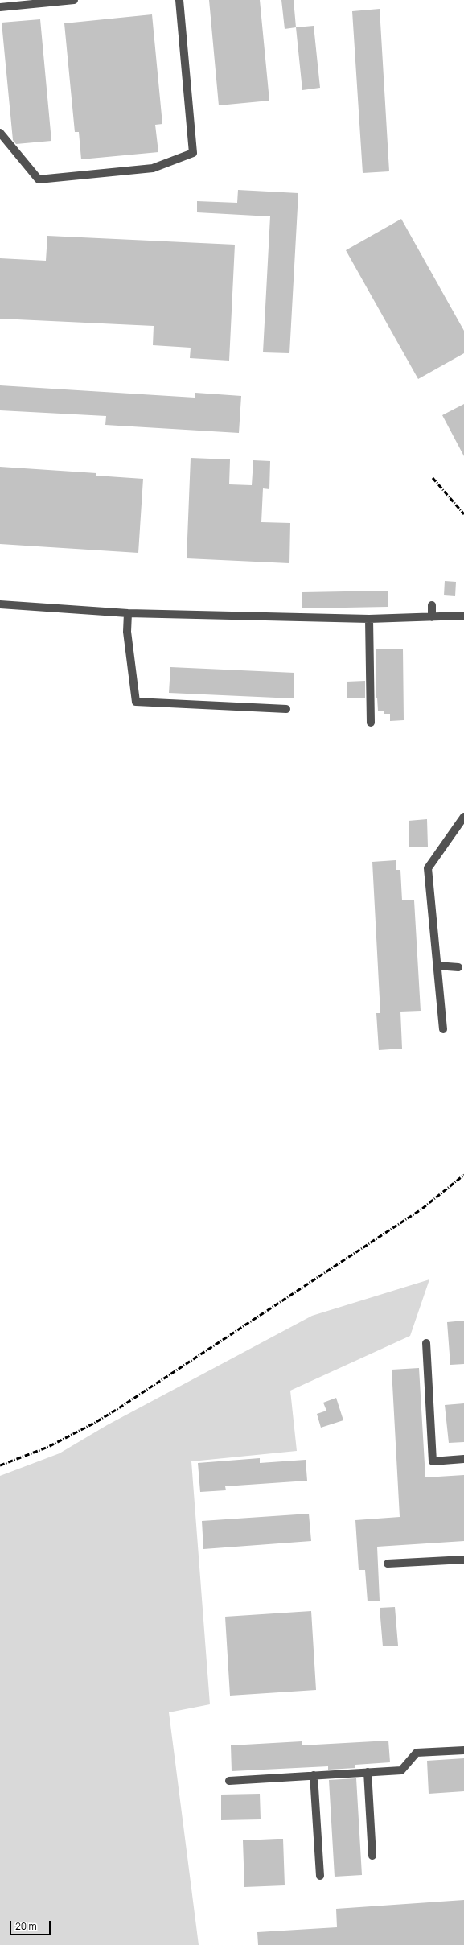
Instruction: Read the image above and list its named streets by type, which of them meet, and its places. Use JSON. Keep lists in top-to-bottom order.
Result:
{
  "scale_bar": "20 m"
}
